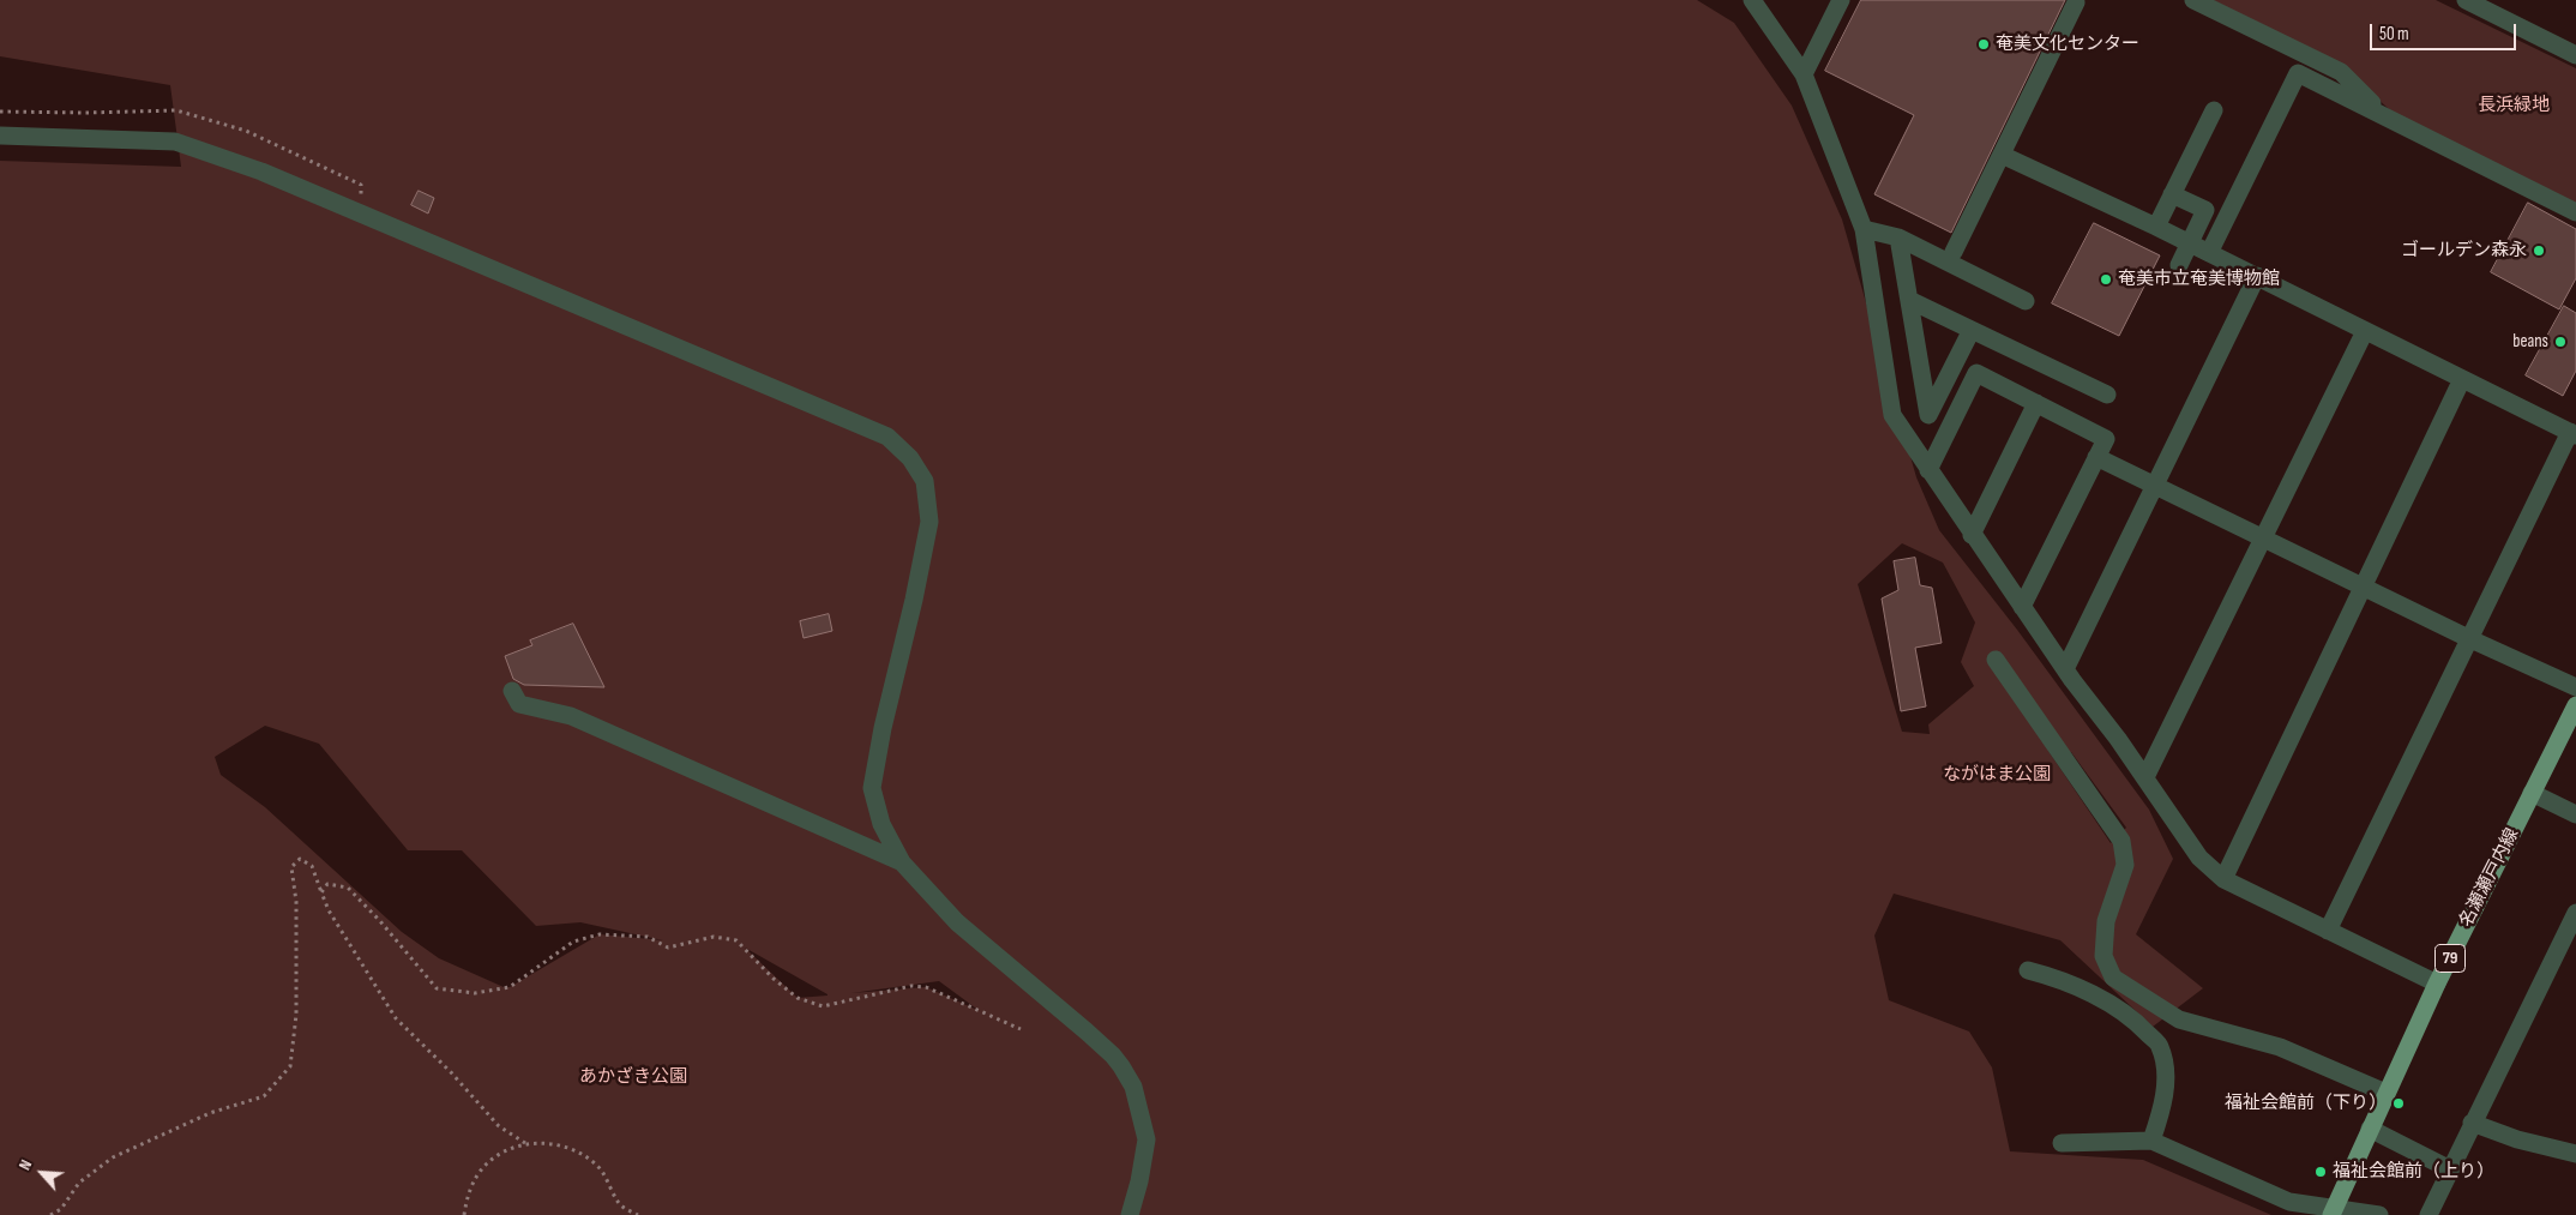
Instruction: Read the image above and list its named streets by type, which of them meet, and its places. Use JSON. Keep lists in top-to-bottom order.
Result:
{
  "streets": {
    "main road": ["名瀬瀬戸内線", "79"]
  },
  "parks": ["長浜緑地", "ながはま公園", "あかざき公園"],
  "places": [
    "奄美文化センター",
    "ゴールデン森永",
    "奄美市立奄美博物館",
    "beans",
    "福祉会館前（下り）",
    "福祉会館前（上り）"
  ],
  "scale_bar": "50 m",
  "north": "top left"
}
